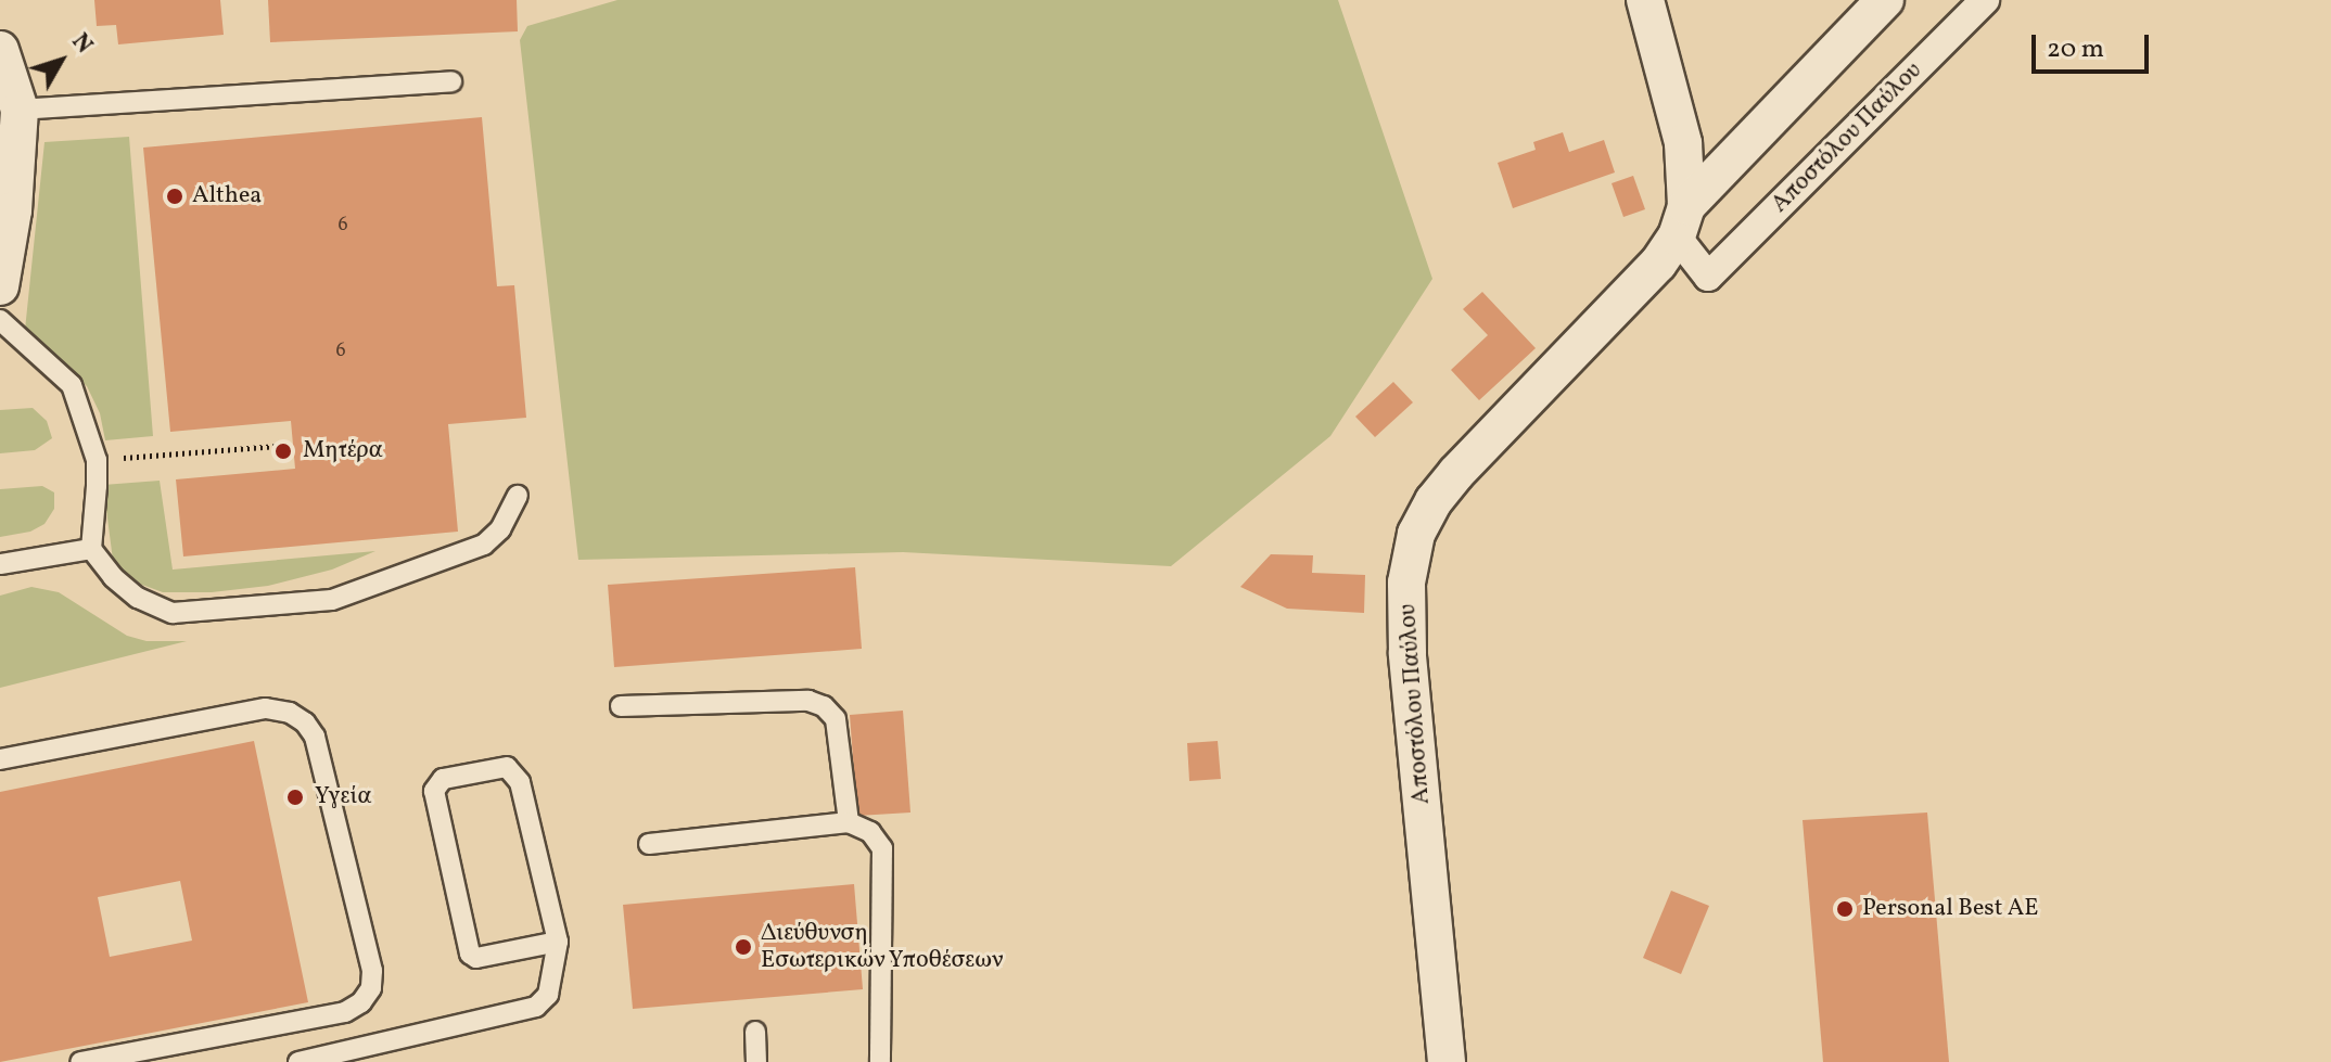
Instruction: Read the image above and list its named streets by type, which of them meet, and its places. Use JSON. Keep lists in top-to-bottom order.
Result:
{
  "streets": {
    "street": ["Αποστόλου Παύλου"]
  },
  "places": [
    "Althea",
    "Μητέρα",
    "Υγεία",
    "Personal Best AE",
    "Διεύθυνση Εσωτερικών Υποθέσεων"
  ],
  "house_numbers": ["6", "6"],
  "scale_bar": "20 m",
  "north": "top right"
}
